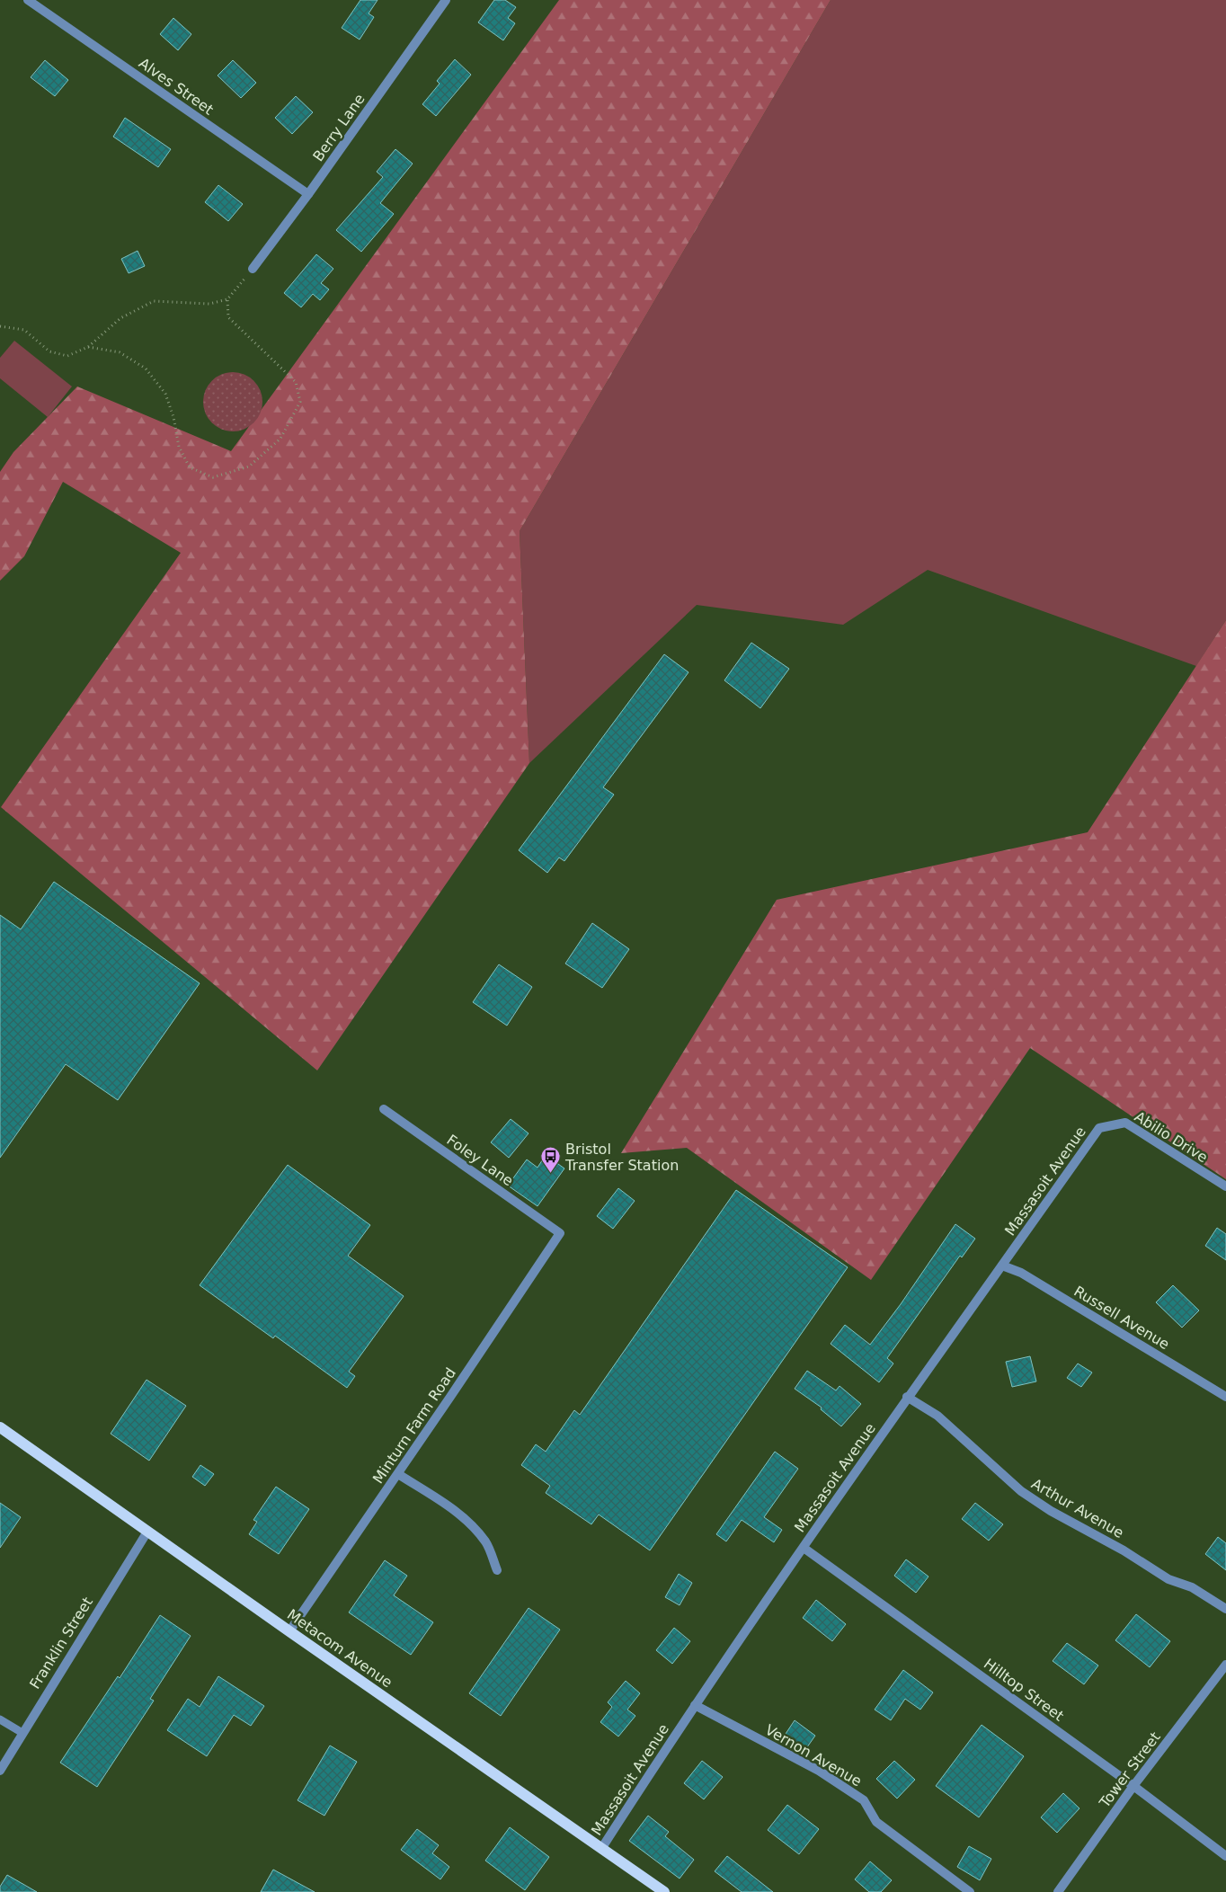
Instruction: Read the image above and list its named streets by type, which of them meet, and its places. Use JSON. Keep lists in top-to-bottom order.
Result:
{
  "streets": {
    "main road": ["Metacom Avenue"],
    "street": [
      "Alves Street",
      "Berry Lane",
      "Abilio Drive",
      "Foley Lane",
      "Massasoit Avenue",
      "Russell Avenue",
      "Minturn Farm Road",
      "Arthur Avenue",
      "Franklin Street",
      "Hilltop Street",
      "Vernon Avenue",
      "Tower Street"
    ]
  },
  "crossings": [
    ["Alves Street", "Berry Lane"],
    ["Abilio Drive", "Massasoit Avenue"],
    ["Foley Lane", "Minturn Farm Road"],
    ["Massasoit Avenue", "Russell Avenue"],
    ["Massasoit Avenue", "Arthur Avenue"],
    ["Massasoit Avenue", "Metacom Avenue"],
    ["Massasoit Avenue", "Hilltop Street"],
    ["Massasoit Avenue", "Vernon Avenue"],
    ["Minturn Farm Road", "Metacom Avenue"],
    ["Franklin Street", "Metacom Avenue"],
    ["Hilltop Street", "Tower Street"]
  ],
  "places": {
    "bus stop": ["Bristol Transfer Station"]
  }
}
